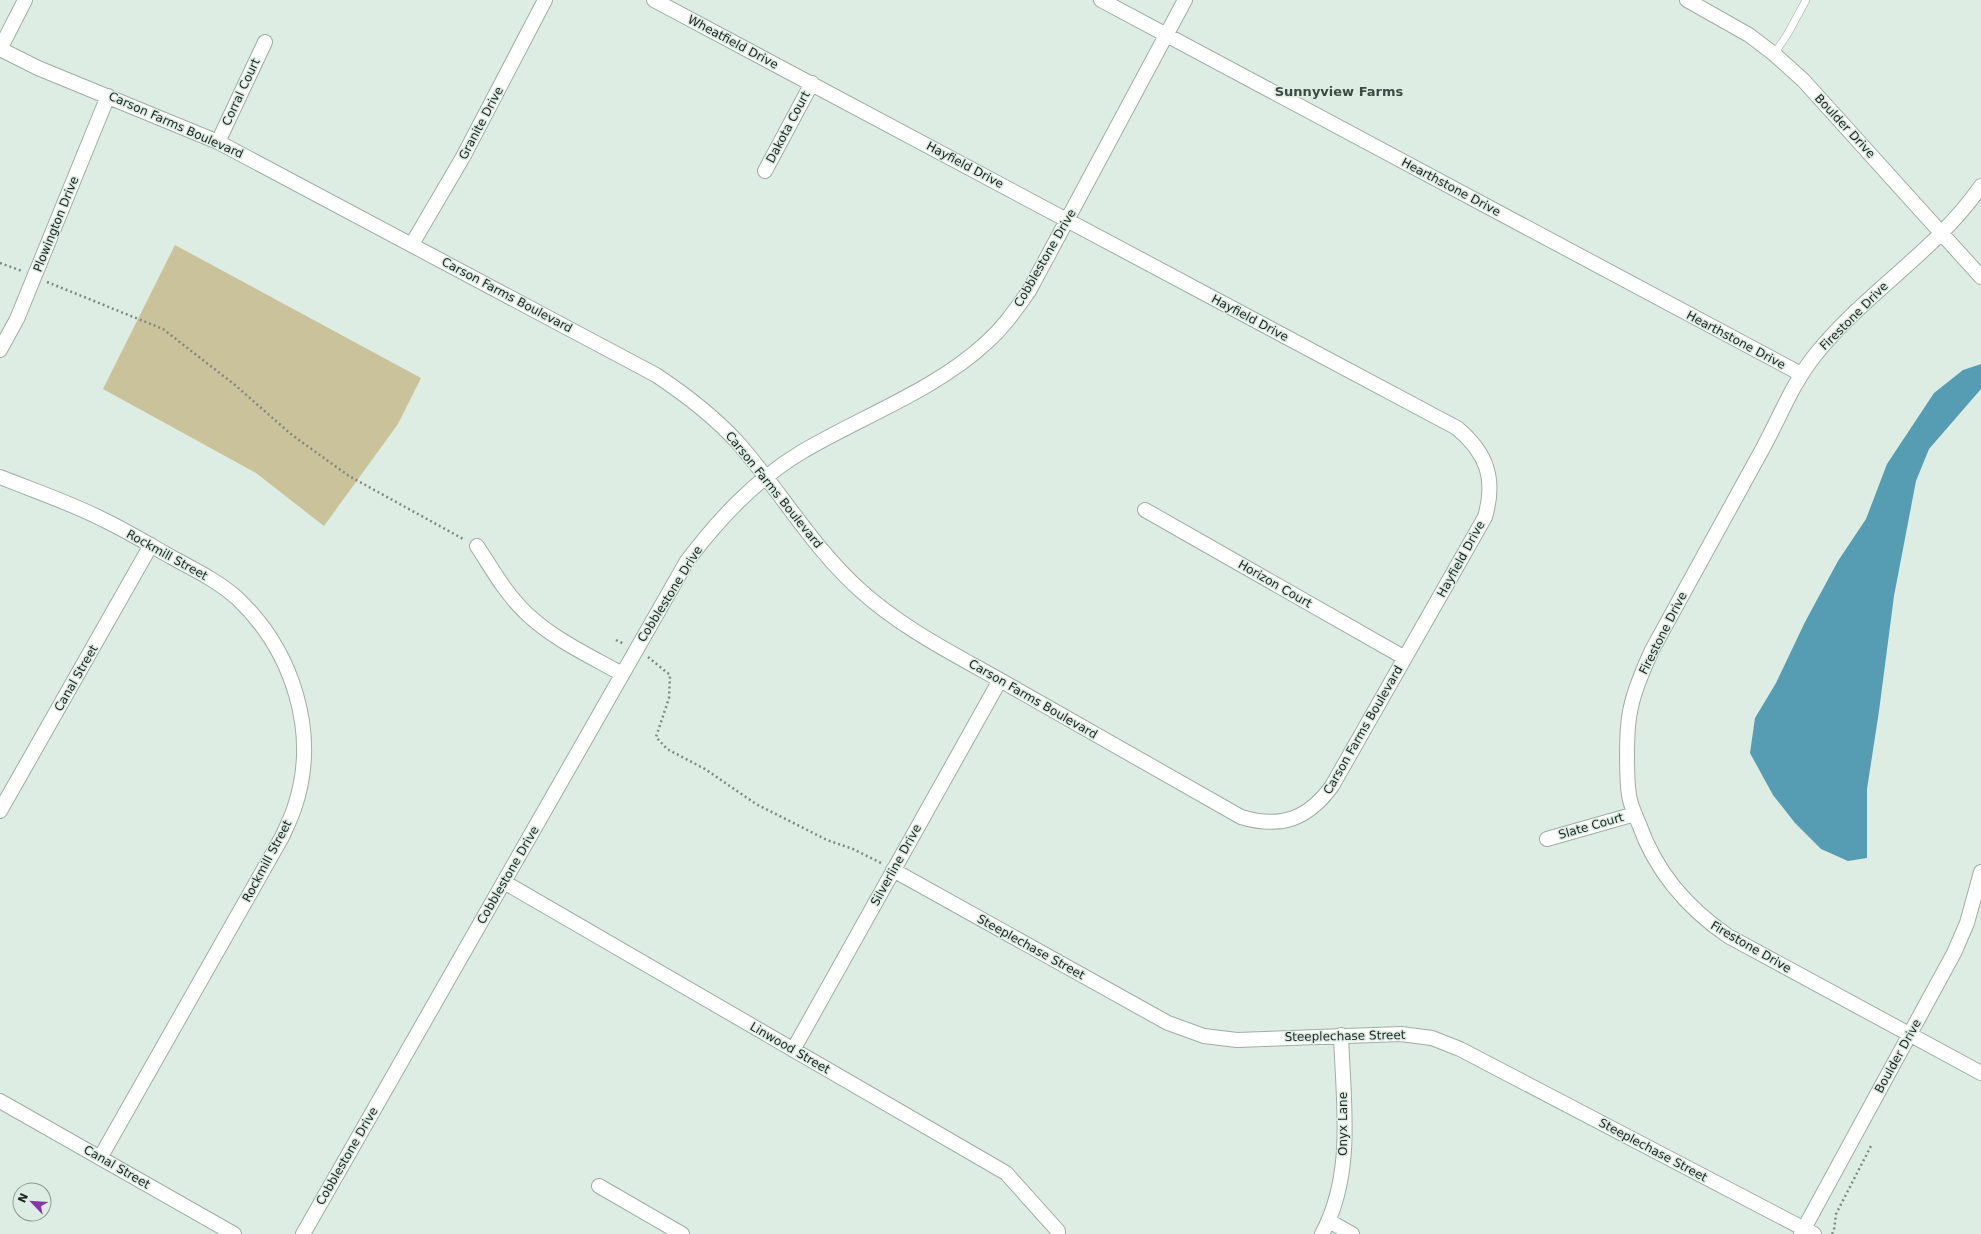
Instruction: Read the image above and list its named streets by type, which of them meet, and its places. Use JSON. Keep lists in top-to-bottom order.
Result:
{
  "streets": {
    "street": [
      "Wheatfield Drive",
      "Corral Court",
      "Granite Drive",
      "Carson Farms Boulevard",
      "Boulder Drive",
      "Dakota Court",
      "Hayfield Drive",
      "Hearthstone Drive",
      "Plowington Drive",
      "Cobblestone Drive",
      "Firestone Drive",
      "Rockmill Street",
      "Horizon Court",
      "Canal Street",
      "Slate Court",
      "Silverline Drive",
      "Steeplechase Street",
      "Linwood Street",
      "Onyx Lane"
    ]
  },
  "crossings": [
    ["Wheatfield Drive", "Dakota Court"],
    ["Wheatfield Drive", "Hayfield Drive"],
    ["Corral Court", "Carson Farms Boulevard"],
    ["Granite Drive", "Carson Farms Boulevard"],
    ["Carson Farms Boulevard", "Hayfield Drive"],
    ["Carson Farms Boulevard", "Plowington Drive"],
    ["Carson Farms Boulevard", "Cobblestone Drive"],
    ["Carson Farms Boulevard", "Horizon Court"],
    ["Carson Farms Boulevard", "Silverline Drive"],
    ["Boulder Drive", "Firestone Drive"],
    ["Boulder Drive", "Steeplechase Street"],
    ["Dakota Court", "Hayfield Drive"],
    ["Hayfield Drive", "Cobblestone Drive"],
    ["Hayfield Drive", "Horizon Court"],
    ["Hearthstone Drive", "Cobblestone Drive"],
    ["Hearthstone Drive", "Firestone Drive"],
    ["Cobblestone Drive", "Linwood Street"],
    ["Firestone Drive", "Slate Court"],
    ["Rockmill Street", "Canal Street"],
    ["Silverline Drive", "Steeplechase Street"],
    ["Silverline Drive", "Linwood Street"],
    ["Steeplechase Street", "Onyx Lane"]
  ],
  "districts": ["Sunnyview Farms"],
  "north": "top left"
}
